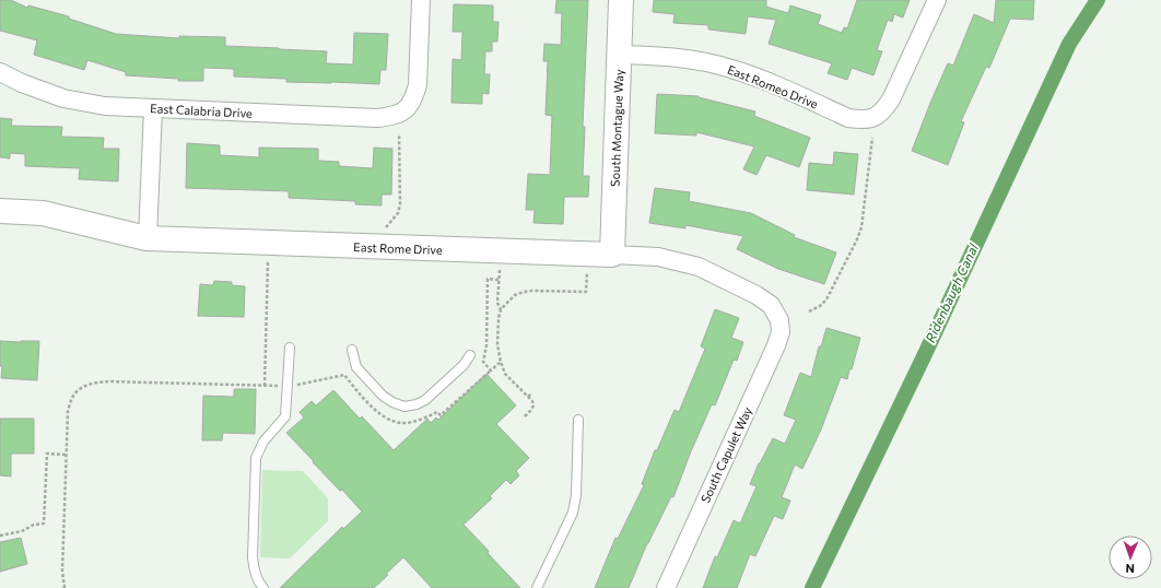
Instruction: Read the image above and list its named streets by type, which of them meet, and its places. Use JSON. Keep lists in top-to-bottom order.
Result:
{
  "streets": {
    "street": [
      "East Romeo Drive",
      "East Calabria Drive",
      "South Montague Way",
      "East Rome Drive",
      "South Capulet Way"
    ]
  },
  "crossings": [
    ["East Romeo Drive", "South Montague Way"],
    ["South Montague Way", "East Rome Drive"],
    ["East Rome Drive", "South Capulet Way"]
  ],
  "water": ["Ridenbaugh Canal"],
  "north": "bottom"
}
